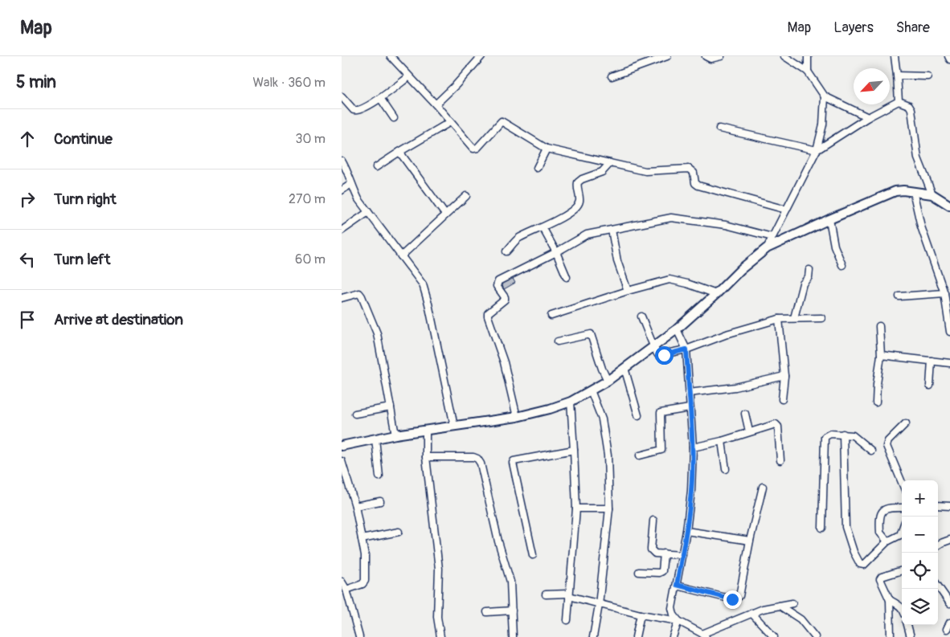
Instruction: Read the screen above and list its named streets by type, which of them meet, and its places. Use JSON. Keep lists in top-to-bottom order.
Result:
{
  "north": "bottom left",
  "page": {
    "header": "Map",
    "nav": ["Map", "Layers", "Share"],
    "heading": ["5 min", "Walk · 360 m"],
    "list": [
      ["Continue", "30 m"],
      ["Turn right", "270 m"],
      ["Turn left", "60 m"],
      "Arrive at destination"
    ],
    "map_buttons": ["+", "−"]
  }
}
